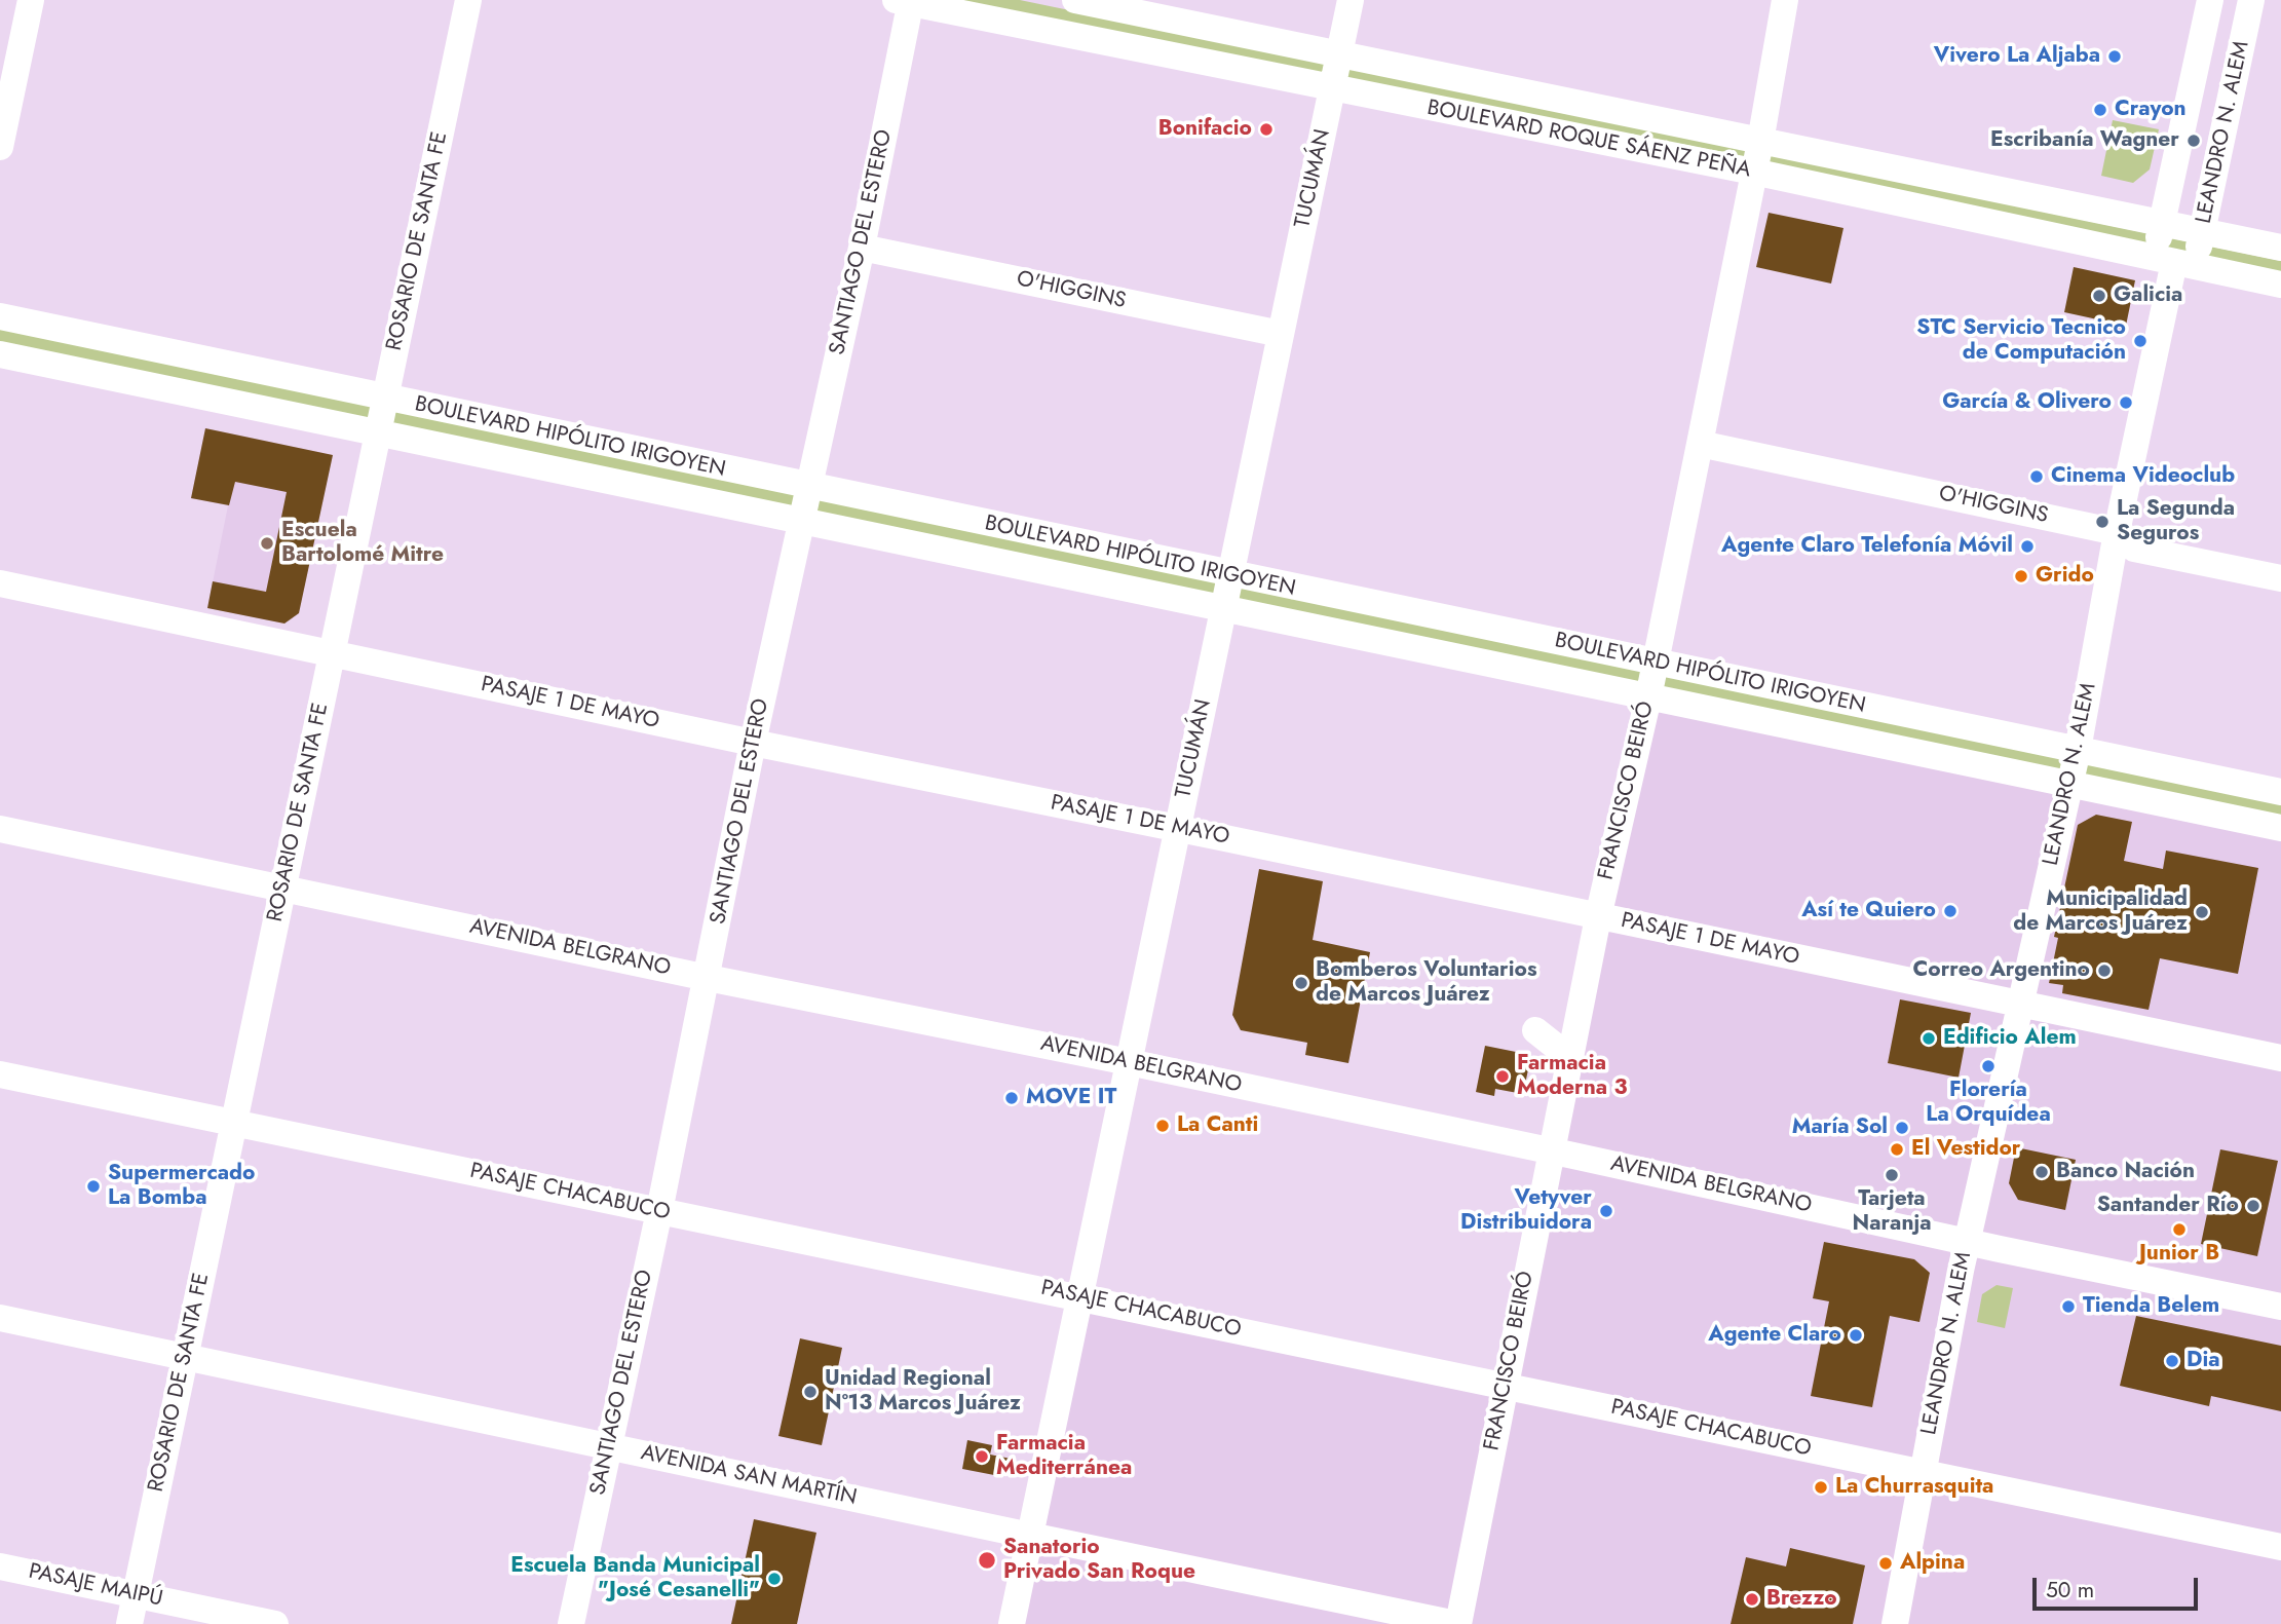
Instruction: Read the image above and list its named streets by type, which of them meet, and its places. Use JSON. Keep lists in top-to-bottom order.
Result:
{
  "streets": {
    "street": [
      "LEANDRO N. ALEM",
      "BOULEVARD ROQUE SÁENZ PEÑA",
      "TUCUMÁN",
      "ROSARIO DE SANTA FE",
      "SANTIAGO DEL ESTERO",
      "O'HIGGINS",
      "BOULEVARD HIPÓLITO IRIGOYEN",
      "PASAJE 1 DE MAYO",
      "FRANCISCO BEIRÓ",
      "AVENIDA BELGRANO",
      "PASAJE CHACABUCO",
      "AVENIDA SAN MARTÍN",
      "PASAJE MAIPÚ"
    ]
  },
  "crossings": [
    ["LEANDRO N. ALEM", "BOULEVARD ROQUE SÁENZ PEÑA"],
    ["LEANDRO N. ALEM", "O'HIGGINS"],
    ["LEANDRO N. ALEM", "BOULEVARD HIPÓLITO IRIGOYEN"],
    ["LEANDRO N. ALEM", "PASAJE 1 DE MAYO"],
    ["LEANDRO N. ALEM", "AVENIDA BELGRANO"],
    ["LEANDRO N. ALEM", "PASAJE CHACABUCO"],
    ["BOULEVARD ROQUE SÁENZ PEÑA", "TUCUMÁN"],
    ["BOULEVARD ROQUE SÁENZ PEÑA", "SANTIAGO DEL ESTERO"],
    ["BOULEVARD ROQUE SÁENZ PEÑA", "FRANCISCO BEIRÓ"],
    ["TUCUMÁN", "O'HIGGINS"],
    ["TUCUMÁN", "BOULEVARD HIPÓLITO IRIGOYEN"],
    ["TUCUMÁN", "PASAJE 1 DE MAYO"],
    ["TUCUMÁN", "AVENIDA BELGRANO"],
    ["TUCUMÁN", "PASAJE CHACABUCO"],
    ["TUCUMÁN", "AVENIDA SAN MARTÍN"],
    ["ROSARIO DE SANTA FE", "BOULEVARD HIPÓLITO IRIGOYEN"],
    ["ROSARIO DE SANTA FE", "PASAJE 1 DE MAYO"],
    ["ROSARIO DE SANTA FE", "AVENIDA BELGRANO"],
    ["ROSARIO DE SANTA FE", "PASAJE CHACABUCO"],
    ["ROSARIO DE SANTA FE", "AVENIDA SAN MARTÍN"],
    ["ROSARIO DE SANTA FE", "PASAJE MAIPÚ"],
    ["SANTIAGO DEL ESTERO", "O'HIGGINS"],
    ["SANTIAGO DEL ESTERO", "BOULEVARD HIPÓLITO IRIGOYEN"],
    ["SANTIAGO DEL ESTERO", "PASAJE 1 DE MAYO"],
    ["SANTIAGO DEL ESTERO", "AVENIDA BELGRANO"],
    ["SANTIAGO DEL ESTERO", "PASAJE CHACABUCO"],
    ["SANTIAGO DEL ESTERO", "AVENIDA SAN MARTÍN"],
    ["O'HIGGINS", "FRANCISCO BEIRÓ"],
    ["BOULEVARD HIPÓLITO IRIGOYEN", "FRANCISCO BEIRÓ"],
    ["PASAJE 1 DE MAYO", "FRANCISCO BEIRÓ"],
    ["FRANCISCO BEIRÓ", "AVENIDA BELGRANO"],
    ["FRANCISCO BEIRÓ", "PASAJE CHACABUCO"],
    ["FRANCISCO BEIRÓ", "AVENIDA SAN MARTÍN"]
  ],
  "places": [
    "Vivero La Aljaba",
    "Crayon",
    "Bonifacio",
    "Escribanía Wagner",
    "Galicia",
    "STC Servicio Tecnico de Computación",
    "García & Olivero",
    "Cinema Videoclub",
    "La Segunda Seguros",
    "Escuela Bartolomé Mitre",
    "Agente Claro Telefonía Móvil",
    "Grido",
    "Así te Quiero",
    "Municipalidad de Marcos Juárez",
    "Correo Argentino",
    "Bomberos Voluntarios de Marcos Juárez",
    "Edificio Alem",
    "Florería La Orquídea",
    "Farmacia Moderna 3",
    "MOVE IT",
    "La Canti",
    "María Sol",
    "El Vestidor",
    "Banco Nación",
    "Tarjeta Naranja",
    "Supermercado La Bomba",
    "Santander Río",
    "Vetyver Distribuidora",
    "Junior B",
    "Tienda Belem",
    "Agente Claro",
    "Dia",
    "Unidad Regional Nº13 Marcos Juárez",
    "Farmacia Mediterránea",
    "La Churrasquita",
    "Sanatorio Privado San Roque",
    "Alpina",
    "Escuela Banda Municipal \"José Cesanelli\"",
    "Brezzo"
  ],
  "scale_bar": "50 m"
}
